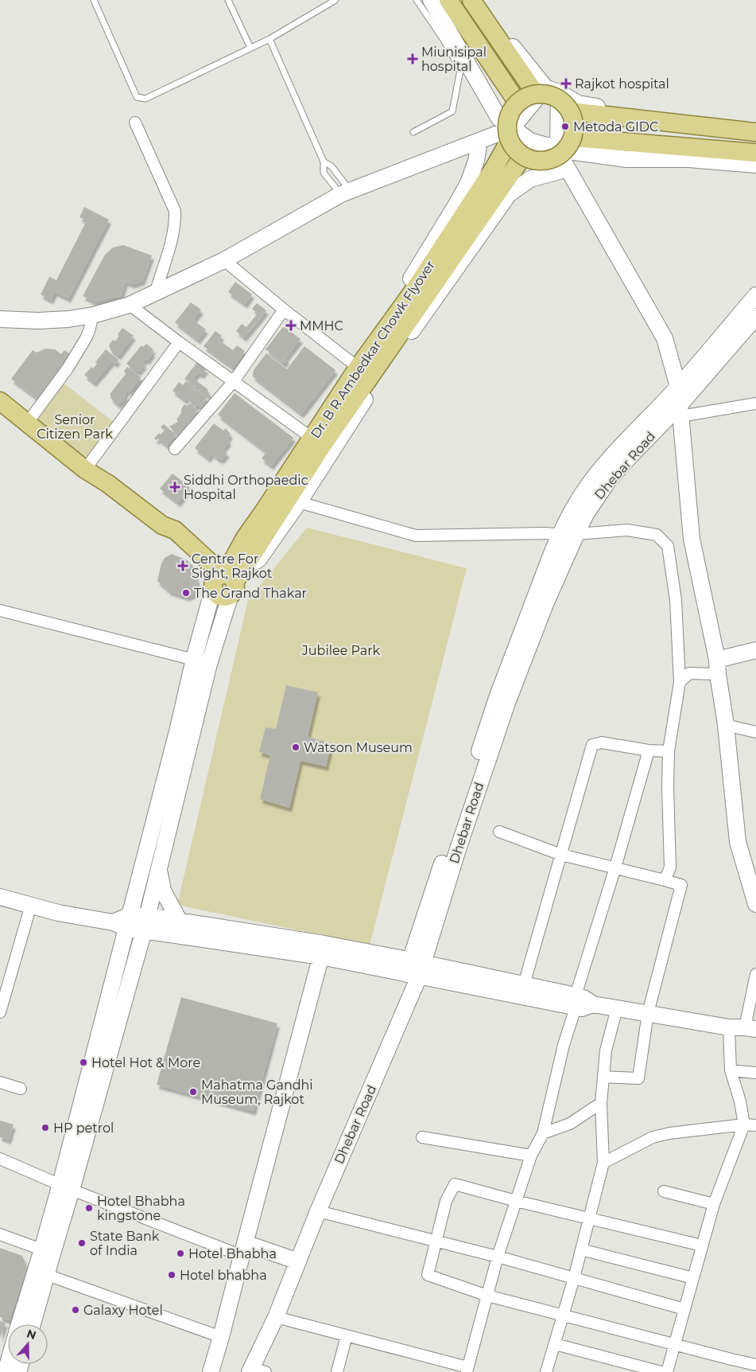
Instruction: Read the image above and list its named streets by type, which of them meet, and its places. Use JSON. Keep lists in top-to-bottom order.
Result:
{
  "streets": {
    "main road": ["Dr. B R Ambedkar Chowk Flyover"],
    "street": ["Dhebar Road"]
  },
  "parks": ["Senior Citizen Park", "Jubilee Park"],
  "places": {
    "health": [
      "Miunisipal hospital",
      "Rajkot hospital",
      "MMHC",
      "Siddhi Orthopaedic Hospital",
      "Centre For Sight, Rajkot"
    ],
    "other": [
      "Metoda GIDC",
      "The Grand Thakar",
      "Watson Museum",
      "Hotel Hot & More",
      "Mahatma Gandhi Museum, Rajkot",
      "HP petrol",
      "Hotel Bhabha kingstone",
      "State Bank of India",
      "Hotel Bhabha",
      "Hotel bhabha",
      "Galaxy Hotel"
    ]
  },
  "north": "top"
}
